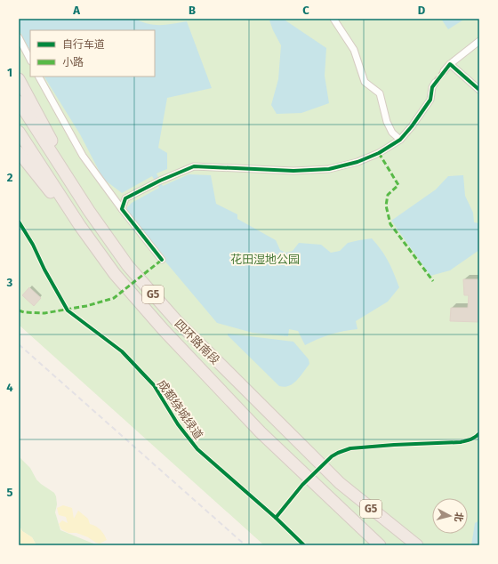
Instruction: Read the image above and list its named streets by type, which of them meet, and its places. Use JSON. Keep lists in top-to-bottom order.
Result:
{
  "streets": {
    "highway": ["G5", "四环路南段"],
    "cycle path": ["成都绕城绿道"]
  },
  "parks": ["花田湿地公园"],
  "legend": ["自行车道", "小路"],
  "north": "right",
  "grid": {
    "columns": [
      "A",
      "B",
      "C",
      "D"
    ],
    "rows": [
      "1",
      "2",
      "3",
      "4",
      "5"
    ]
  }
}
